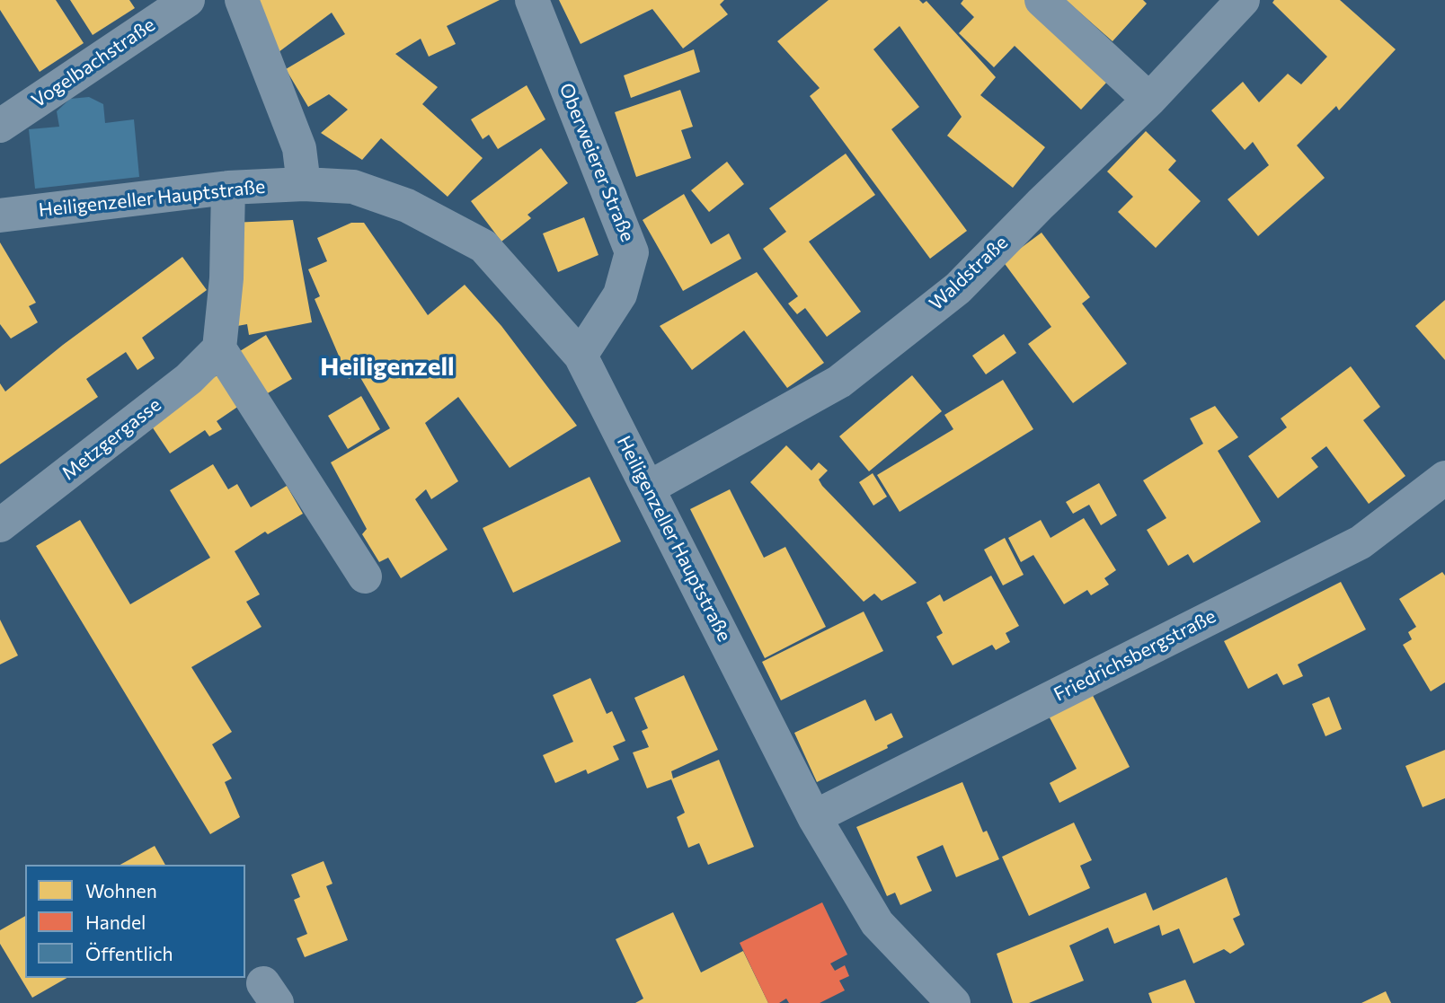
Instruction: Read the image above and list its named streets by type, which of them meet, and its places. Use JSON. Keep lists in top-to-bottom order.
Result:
{
  "streets": {
    "street": [
      "Vogelbachstraße",
      "Oberweierer Straße",
      "Heiligenzeller Hauptstraße",
      "Waldstraße",
      "Metzgergasse",
      "Friedrichsbergstraße"
    ]
  },
  "crossings": [
    ["Oberweierer Straße", "Heiligenzeller Hauptstraße"],
    ["Heiligenzeller Hauptstraße", "Waldstraße"],
    ["Heiligenzeller Hauptstraße", "Friedrichsbergstraße"]
  ],
  "districts": ["Heiligenzell"],
  "legend": ["Wohnen", "Handel", "Öffentlich"]
}
